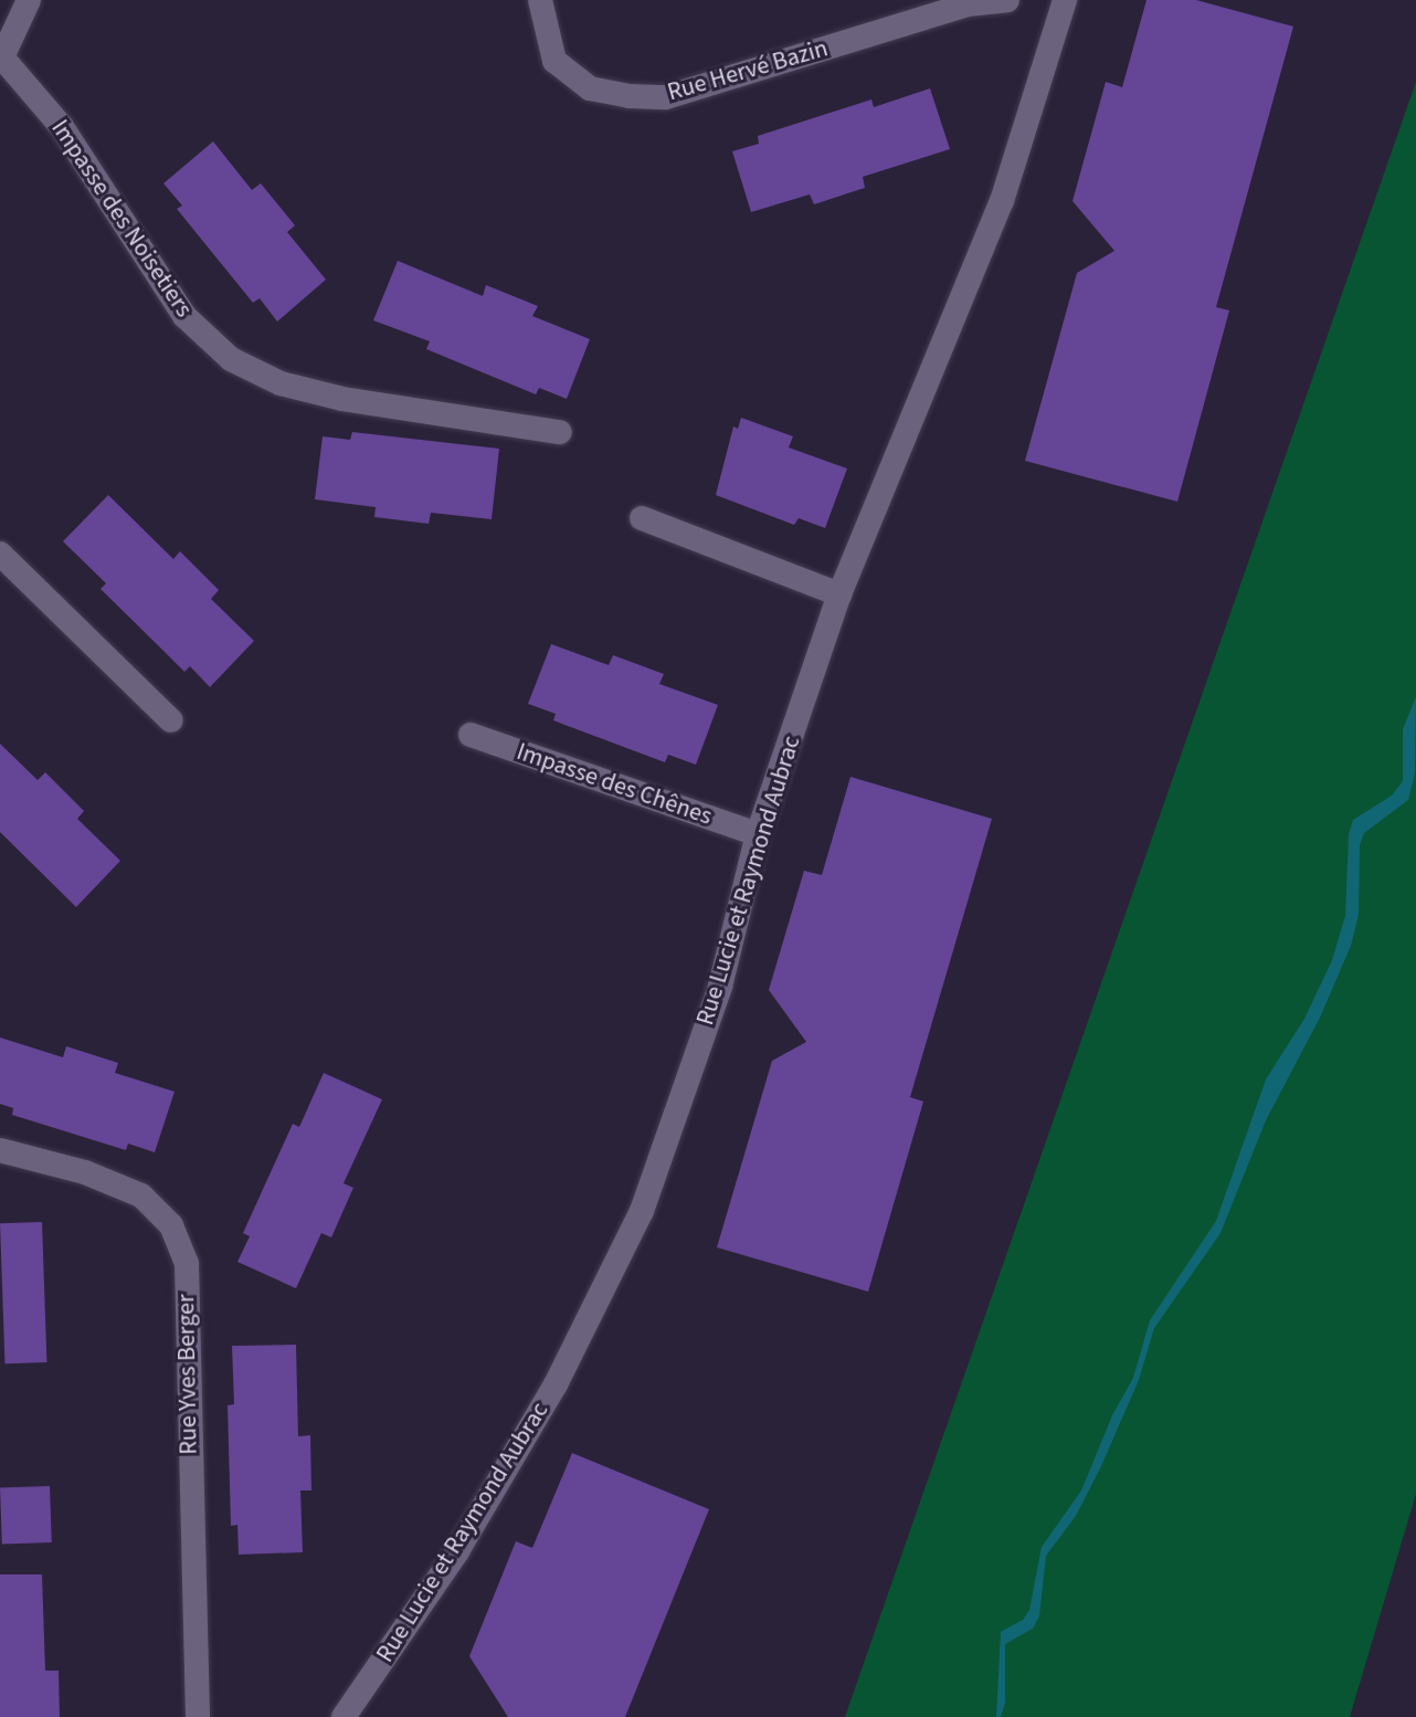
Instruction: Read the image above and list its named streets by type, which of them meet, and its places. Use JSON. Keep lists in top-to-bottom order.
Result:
{
  "streets": {
    "street": [
      "Rue Hervé Bazin",
      "Impasse des Noisetiers",
      "Impasse des Chênes",
      "Rue Lucie et Raymond Aubrac",
      "Rue Yves Berger"
    ]
  },
  "crossings": [
    ["Impasse des Chênes", "Rue Lucie et Raymond Aubrac"]
  ]
}
